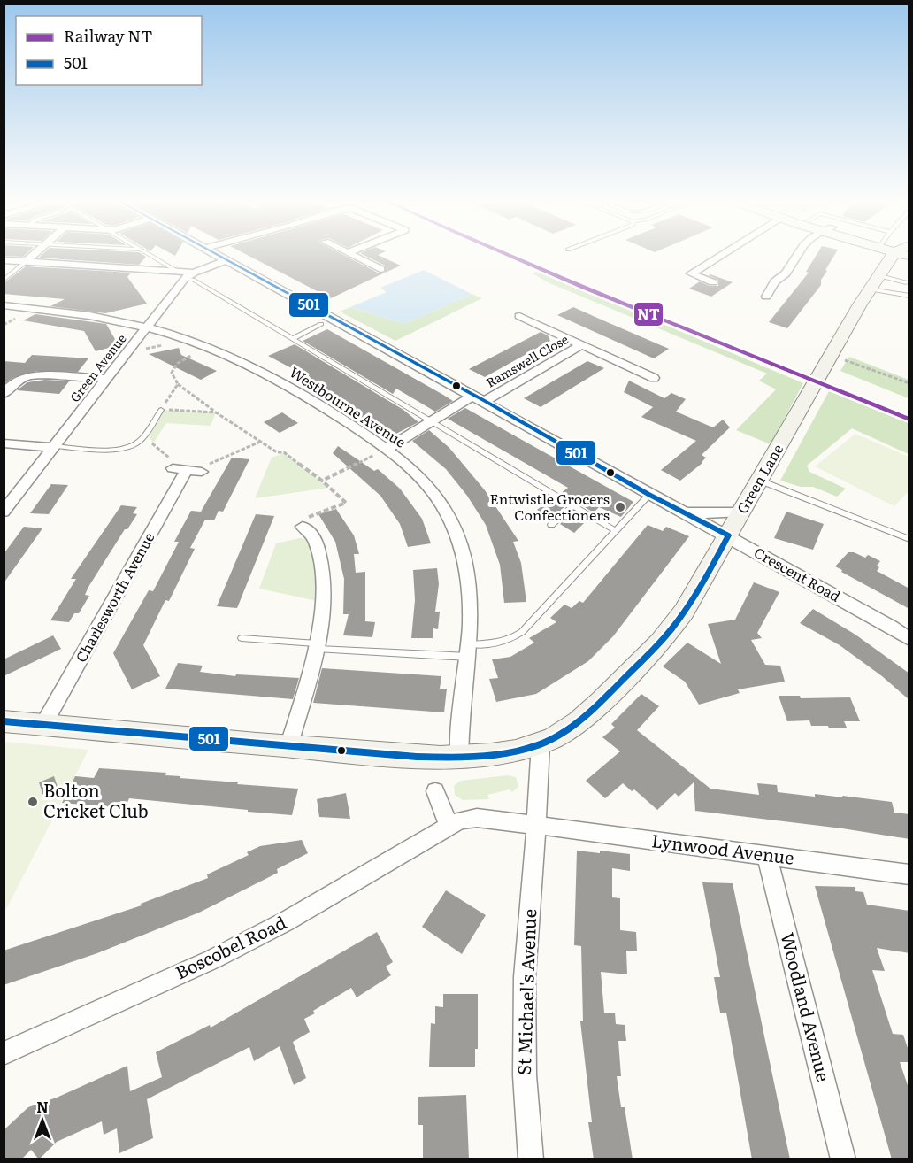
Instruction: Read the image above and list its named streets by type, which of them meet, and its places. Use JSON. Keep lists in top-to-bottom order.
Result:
{
  "streets": {
    "street": [
      "Ramswell Close",
      "Green Avenue",
      "Westbourne Avenue",
      "Green Lane",
      "Crescent Road",
      "Charlesworth Avenue",
      "Lynwood Avenue",
      "Boscobel Road",
      "St Michael's Avenue",
      "Woodland Avenue"
    ]
  },
  "crossings": [
    ["Ramswell Close", "Westbourne Avenue"],
    ["Ramswell Close", "Crescent Road"],
    ["Green Avenue", "Westbourne Avenue"],
    ["Westbourne Avenue", "Green Lane"],
    ["Green Lane", "Crescent Road"],
    ["Green Lane", "Charlesworth Avenue"],
    ["Lynwood Avenue", "Boscobel Road"],
    ["Lynwood Avenue", "St Michael's Avenue"],
    ["Lynwood Avenue", "Woodland Avenue"],
    ["Boscobel Road", "St Michael's Avenue"]
  ],
  "places": ["Entwistle Grocers Confectioners", "Bolton Cricket Club"],
  "lines": ["rail line NT", "transit line 501"],
  "legend": ["Railway NT", "501"],
  "north": "top"
}
